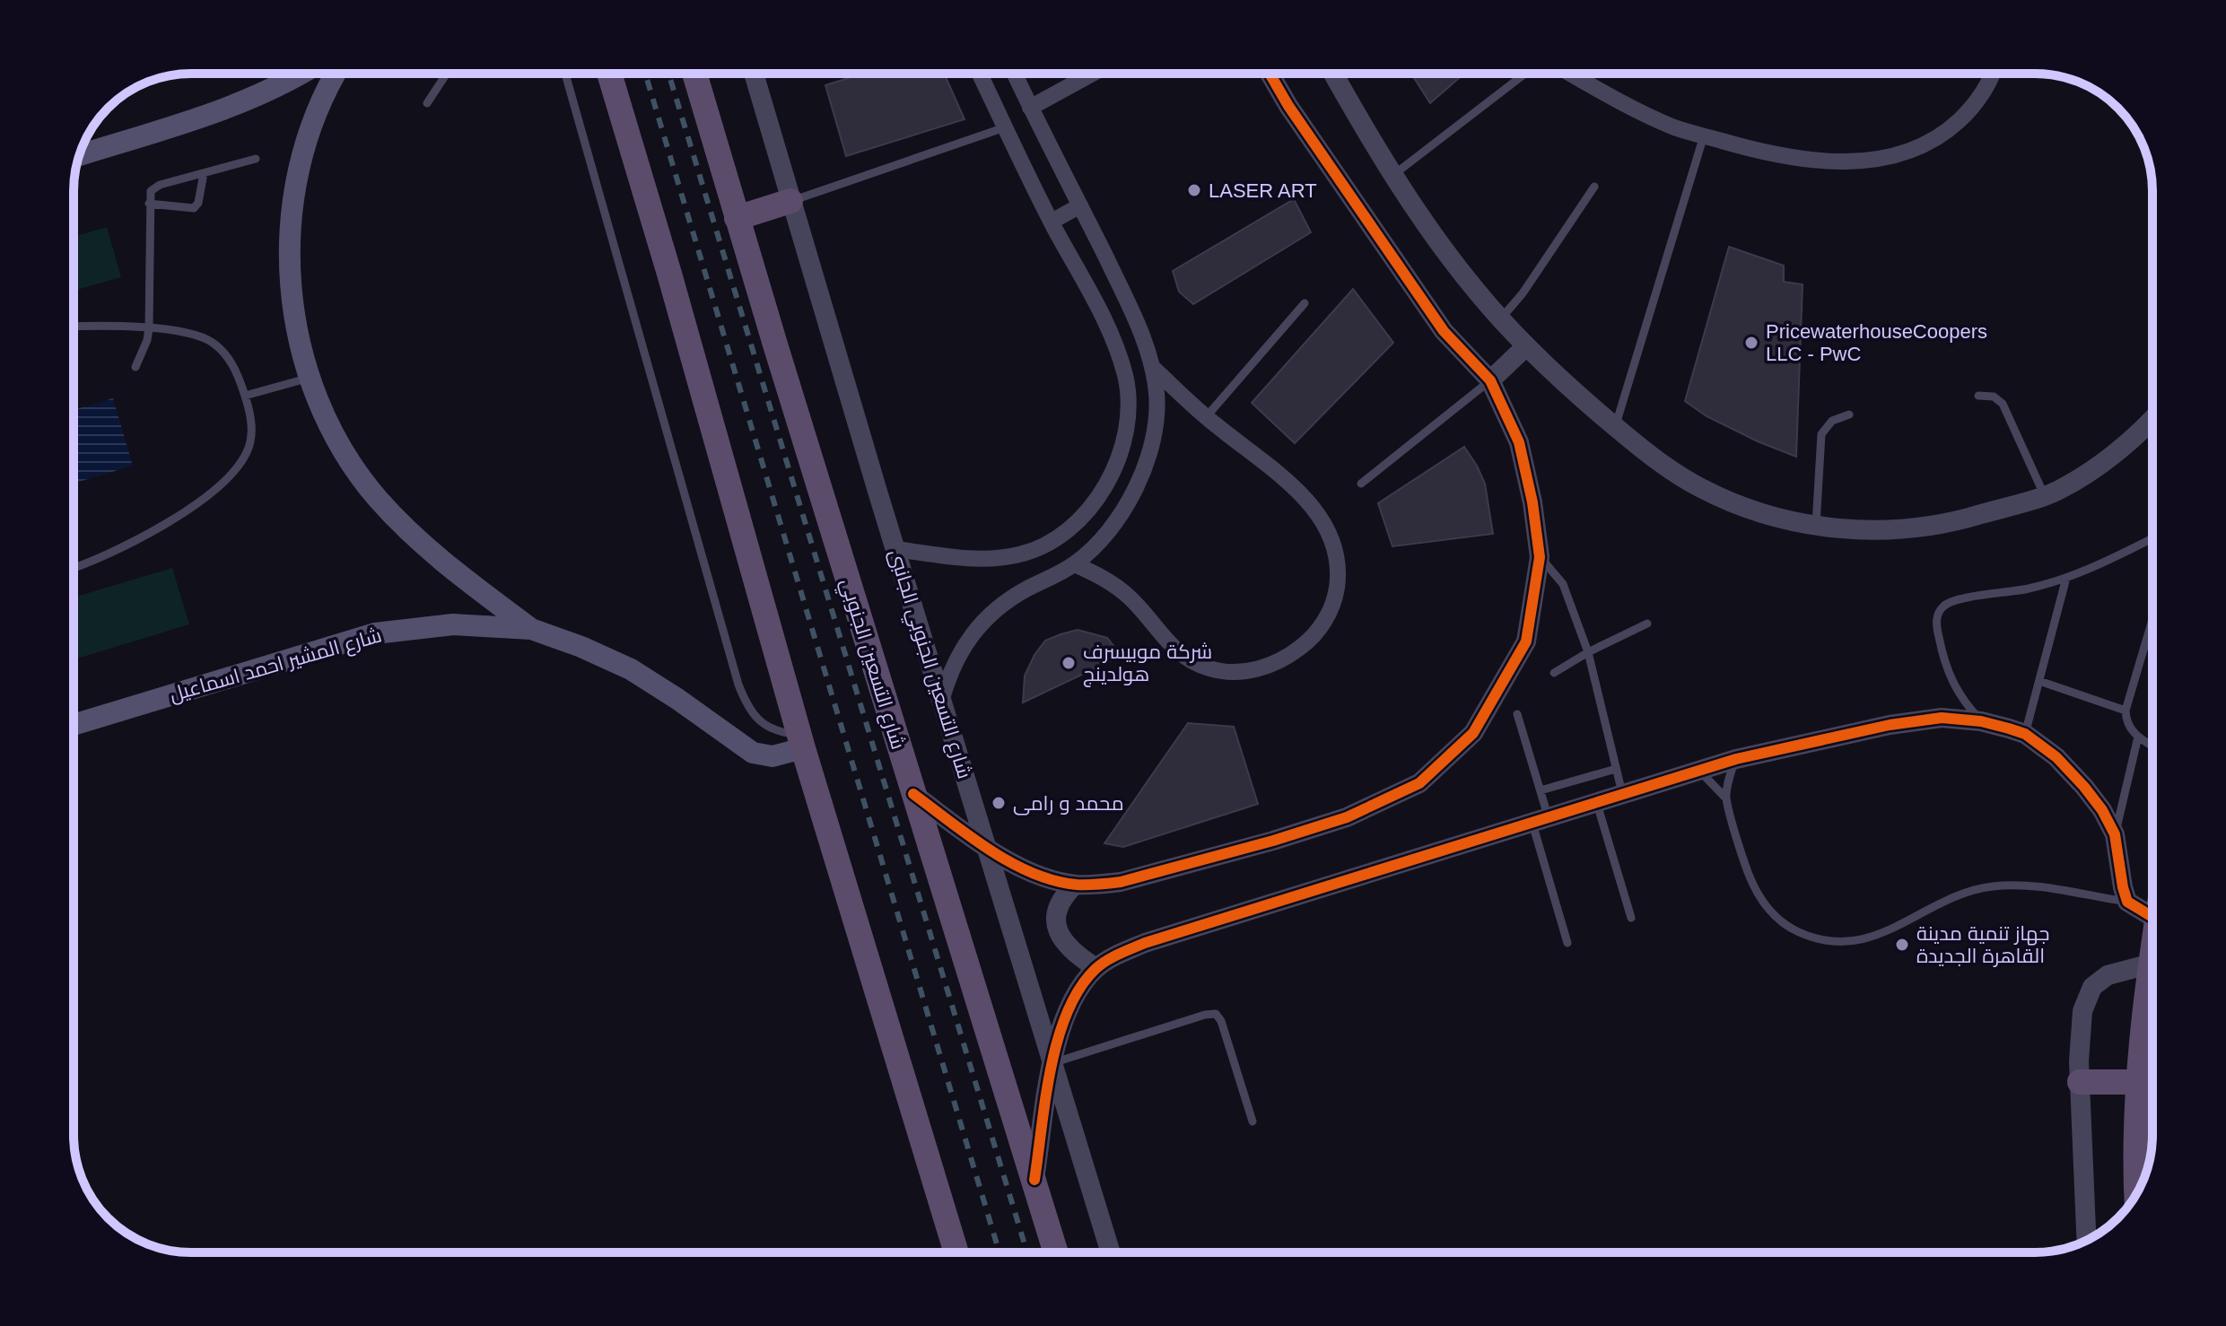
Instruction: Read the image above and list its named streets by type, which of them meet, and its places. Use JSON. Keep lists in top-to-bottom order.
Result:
{
  "streets": {
    "main road": ["شارع التسعين الجنوبي", "شارع المشير احمد اسماعيل"],
    "street": ["شارع التسعين الجنوبي الجانبى"]
  },
  "places": [
    "LASER ART",
    "PricewaterhouseCoopers LLC - PwC",
    "شركة موبيسرف هولدينج",
    "محمد و رامى",
    "جهاز تنمية مدينة القاهرة الجديدة"
  ]
}
